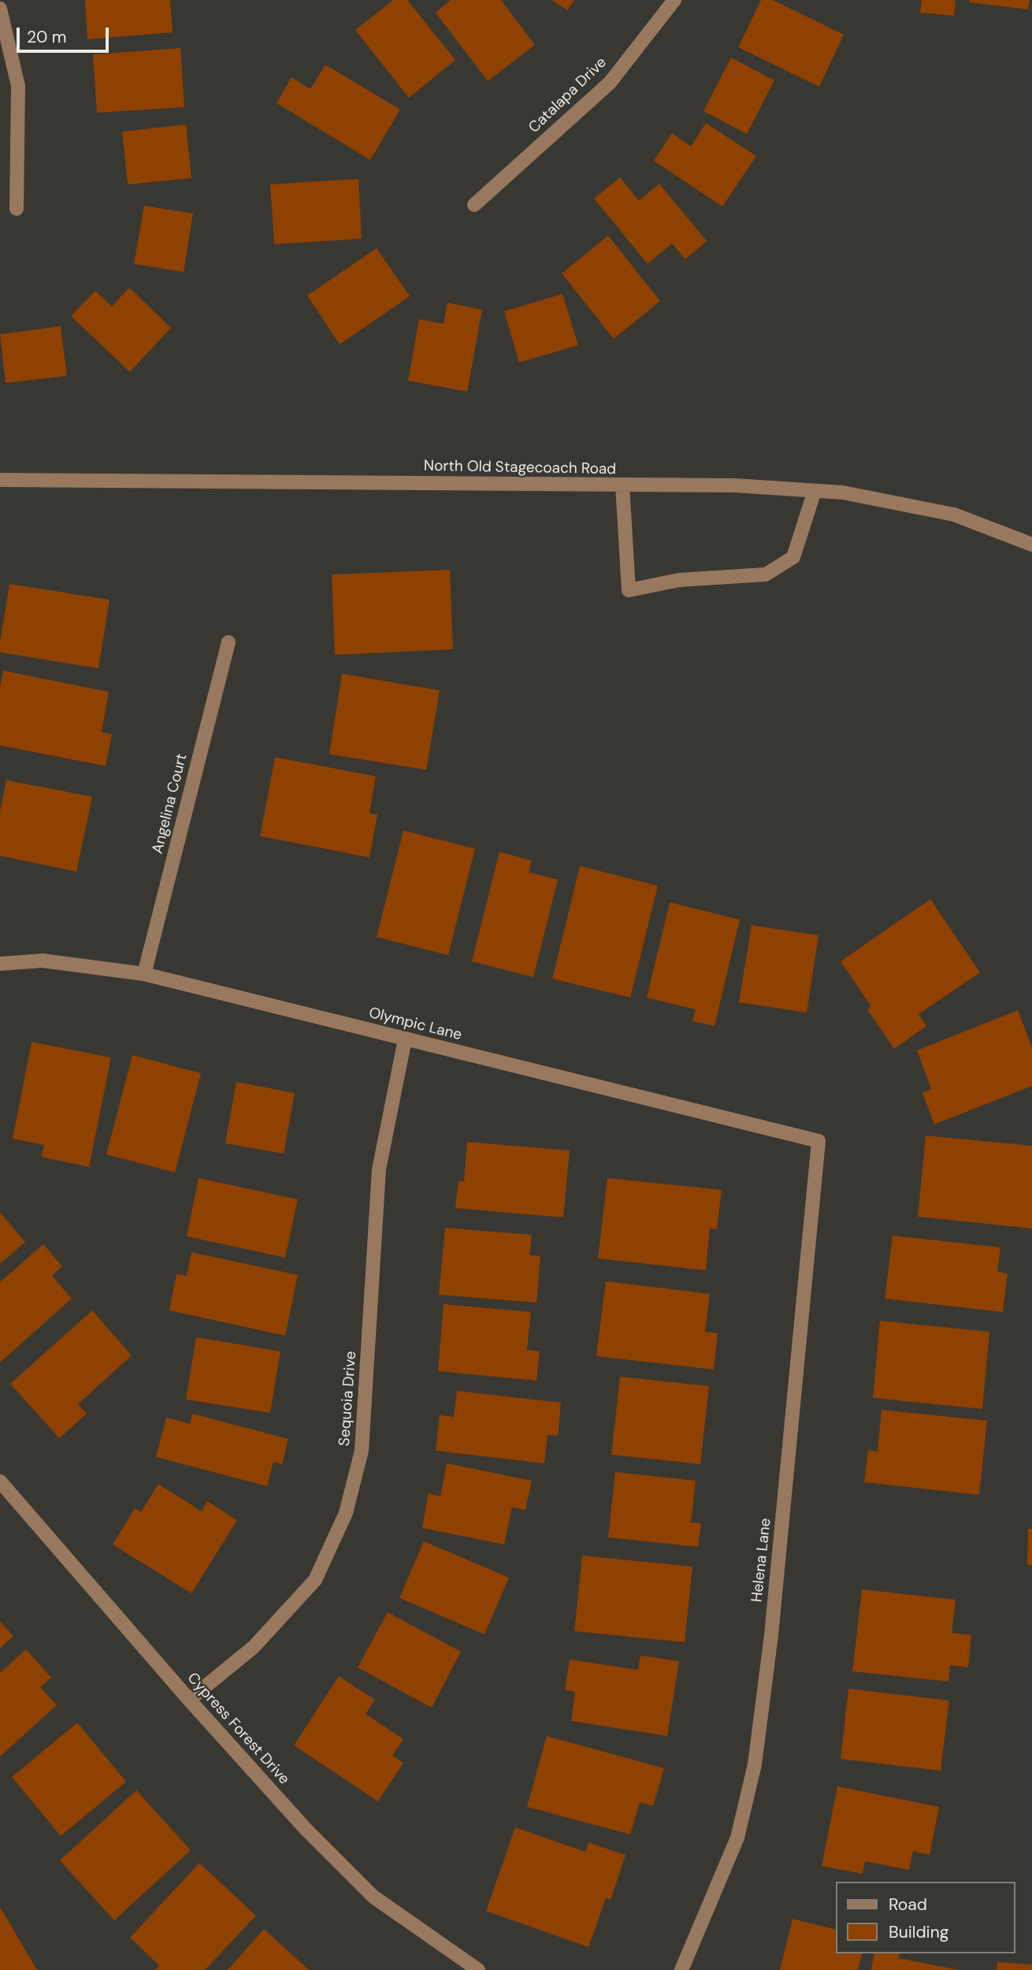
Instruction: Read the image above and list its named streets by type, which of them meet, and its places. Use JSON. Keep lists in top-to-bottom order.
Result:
{
  "streets": {
    "street": [
      "Catalapa Drive",
      "North Old Stagecoach Road",
      "Angelina Court",
      "Olympic Lane",
      "Sequoia Drive",
      "Helena Lane",
      "Cypress Forest Drive"
    ]
  },
  "crossings": [
    ["Angelina Court", "Olympic Lane"],
    ["Olympic Lane", "Sequoia Drive"],
    ["Olympic Lane", "Helena Lane"],
    ["Sequoia Drive", "Cypress Forest Drive"]
  ],
  "legend": ["Road", "Building"],
  "scale_bar": "20 m"
}
